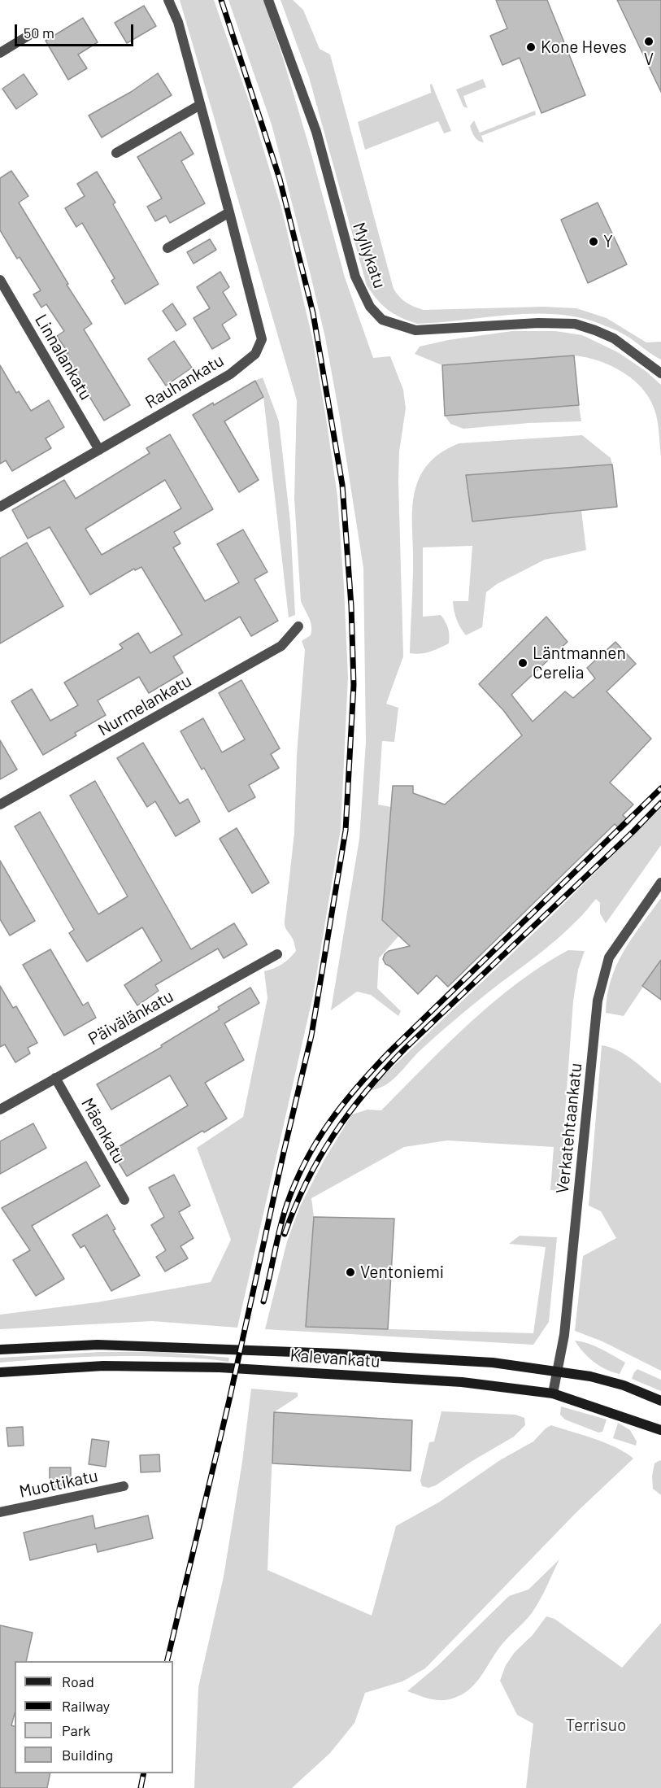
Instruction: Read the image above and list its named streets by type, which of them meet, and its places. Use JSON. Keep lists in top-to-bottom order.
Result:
{
  "streets": {
    "main road": ["Kalevankatu"],
    "street": [
      "Myllykatu",
      "Linnalankatu",
      "Rauhankatu",
      "Nurmelankatu",
      "Päivälänkatu",
      "Verkatehtaankatu",
      "Mäenkatu",
      "Muottikatu"
    ]
  },
  "crossings": [
    ["Linnalankatu", "Rauhankatu"],
    ["Päivälänkatu", "Mäenkatu"],
    ["Verkatehtaankatu", "Kalevankatu"]
  ],
  "parks": ["Terrisuo"],
  "places": [
    "V",
    "Kone Heves",
    "Y",
    "Läntmannen Cerelia",
    "Ventoniemi"
  ],
  "legend": [
    "Road",
    "Railway",
    "Park",
    "Building"
  ],
  "scale_bar": "50 m"
}
